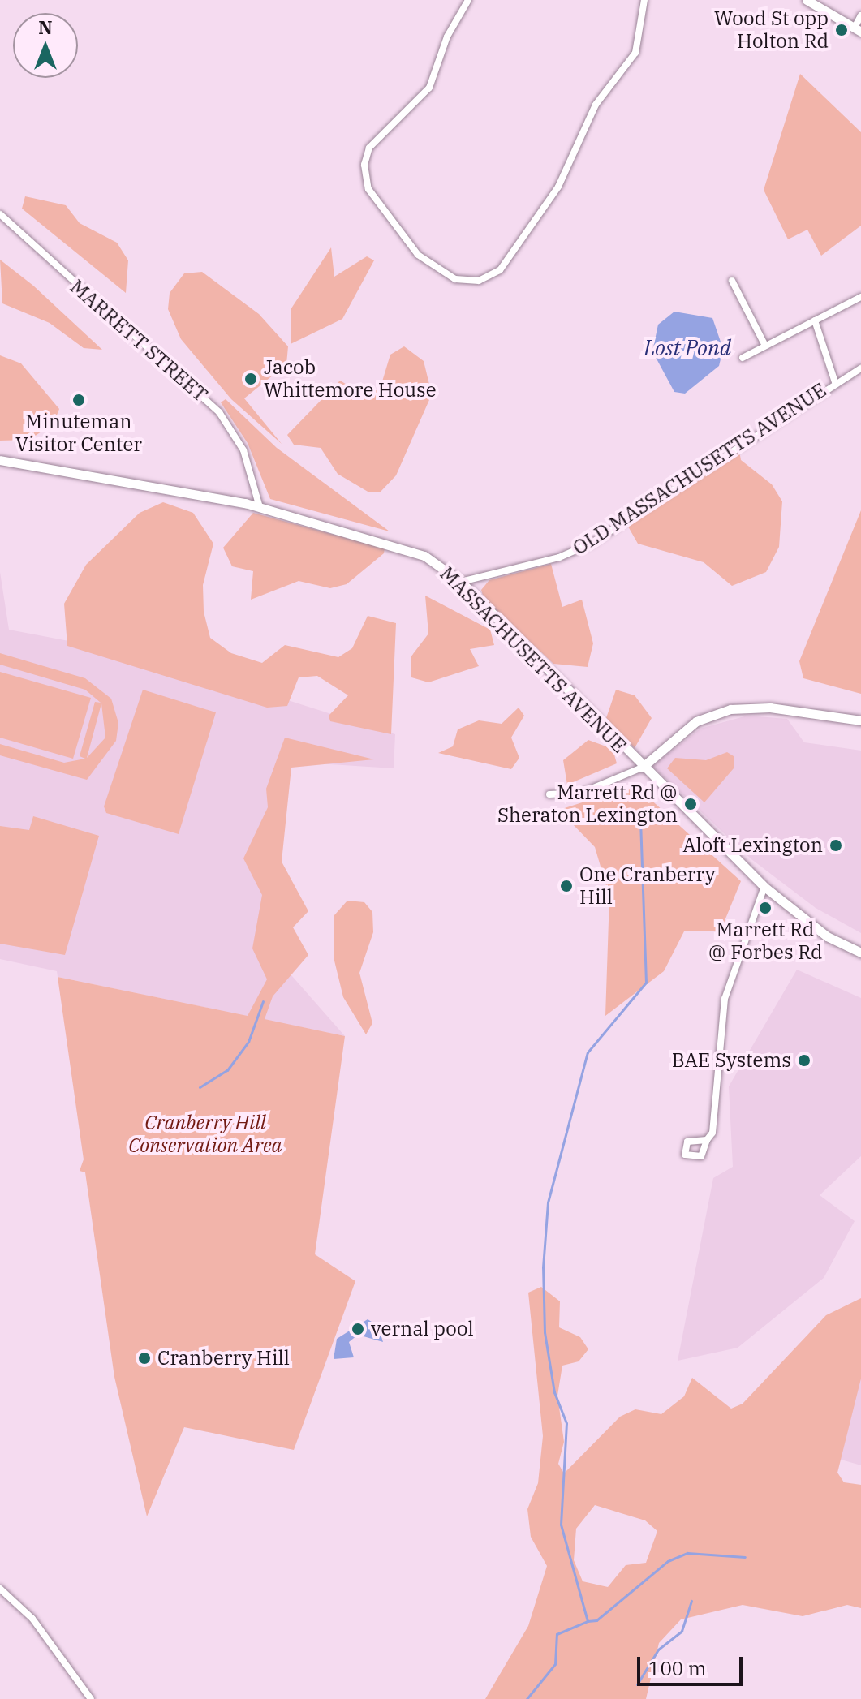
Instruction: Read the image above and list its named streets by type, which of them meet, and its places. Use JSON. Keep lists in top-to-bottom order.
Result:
{
  "streets": {
    "main road": ["MASSACHUSETTS AVENUE"],
    "street": ["MARRETT STREET", "OLD MASSACHUSETTS AVENUE"]
  },
  "crossings": [
    ["MARRETT STREET", "MASSACHUSETTS AVENUE"],
    ["OLD MASSACHUSETTS AVENUE", "MASSACHUSETTS AVENUE"]
  ],
  "water": ["Lost Pond"],
  "parks": ["Cranberry Hill Conservation Area"],
  "places": [
    "Wood St opp Holton Rd",
    "Jacob Whittemore House",
    "Minuteman Visitor Center",
    "Marrett Rd @ Sheraton Lexington",
    "Aloft Lexington",
    "One Cranberry Hill",
    "Marrett Rd @ Forbes Rd",
    "BAE Systems",
    "vernal pool",
    "Cranberry Hill"
  ],
  "scale_bar": "100 m",
  "north": "top"
}
